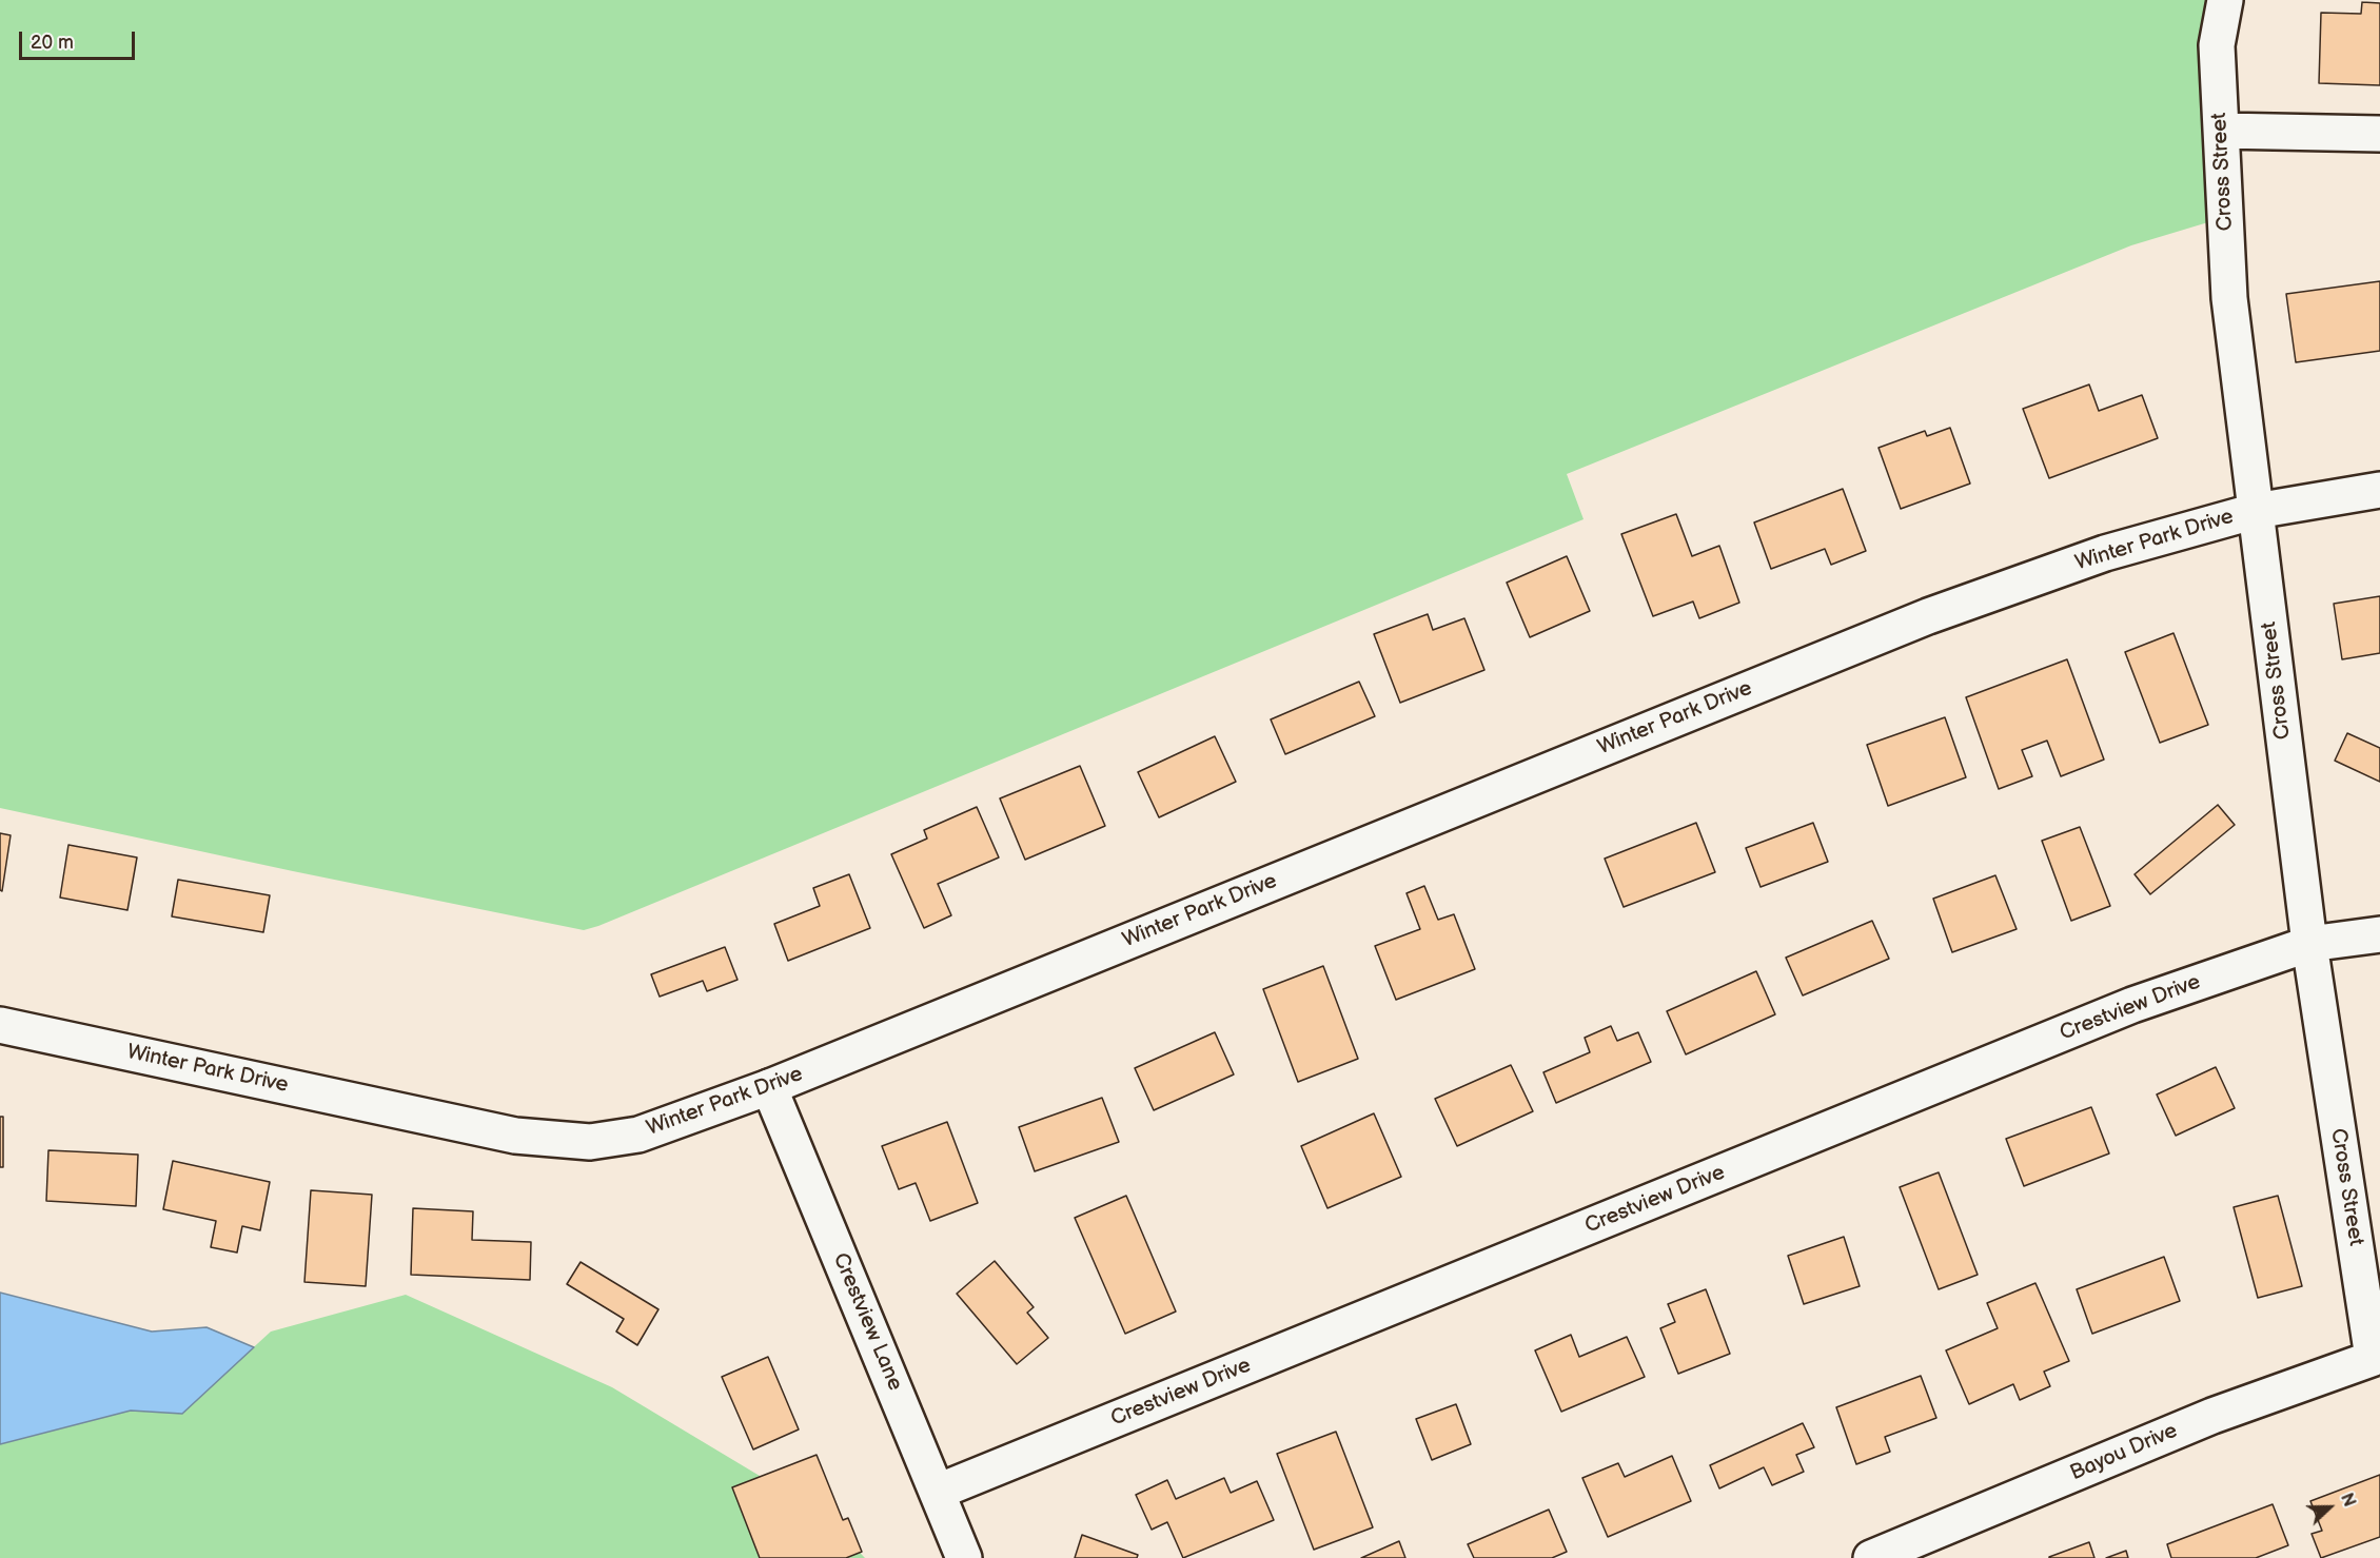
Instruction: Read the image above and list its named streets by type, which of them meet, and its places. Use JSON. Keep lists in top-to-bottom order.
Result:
{
  "streets": {
    "street": [
      "Cross Street",
      "Winter Park Drive",
      "Crestview Drive",
      "Crestview Lane",
      "Bayou Drive"
    ]
  },
  "crossings": [
    ["Cross Street", "Winter Park Drive"],
    ["Cross Street", "Crestview Drive"],
    ["Cross Street", "Bayou Drive"],
    ["Winter Park Drive", "Crestview Lane"],
    ["Crestview Drive", "Crestview Lane"]
  ],
  "scale_bar": "20 m",
  "north": "right"
}
